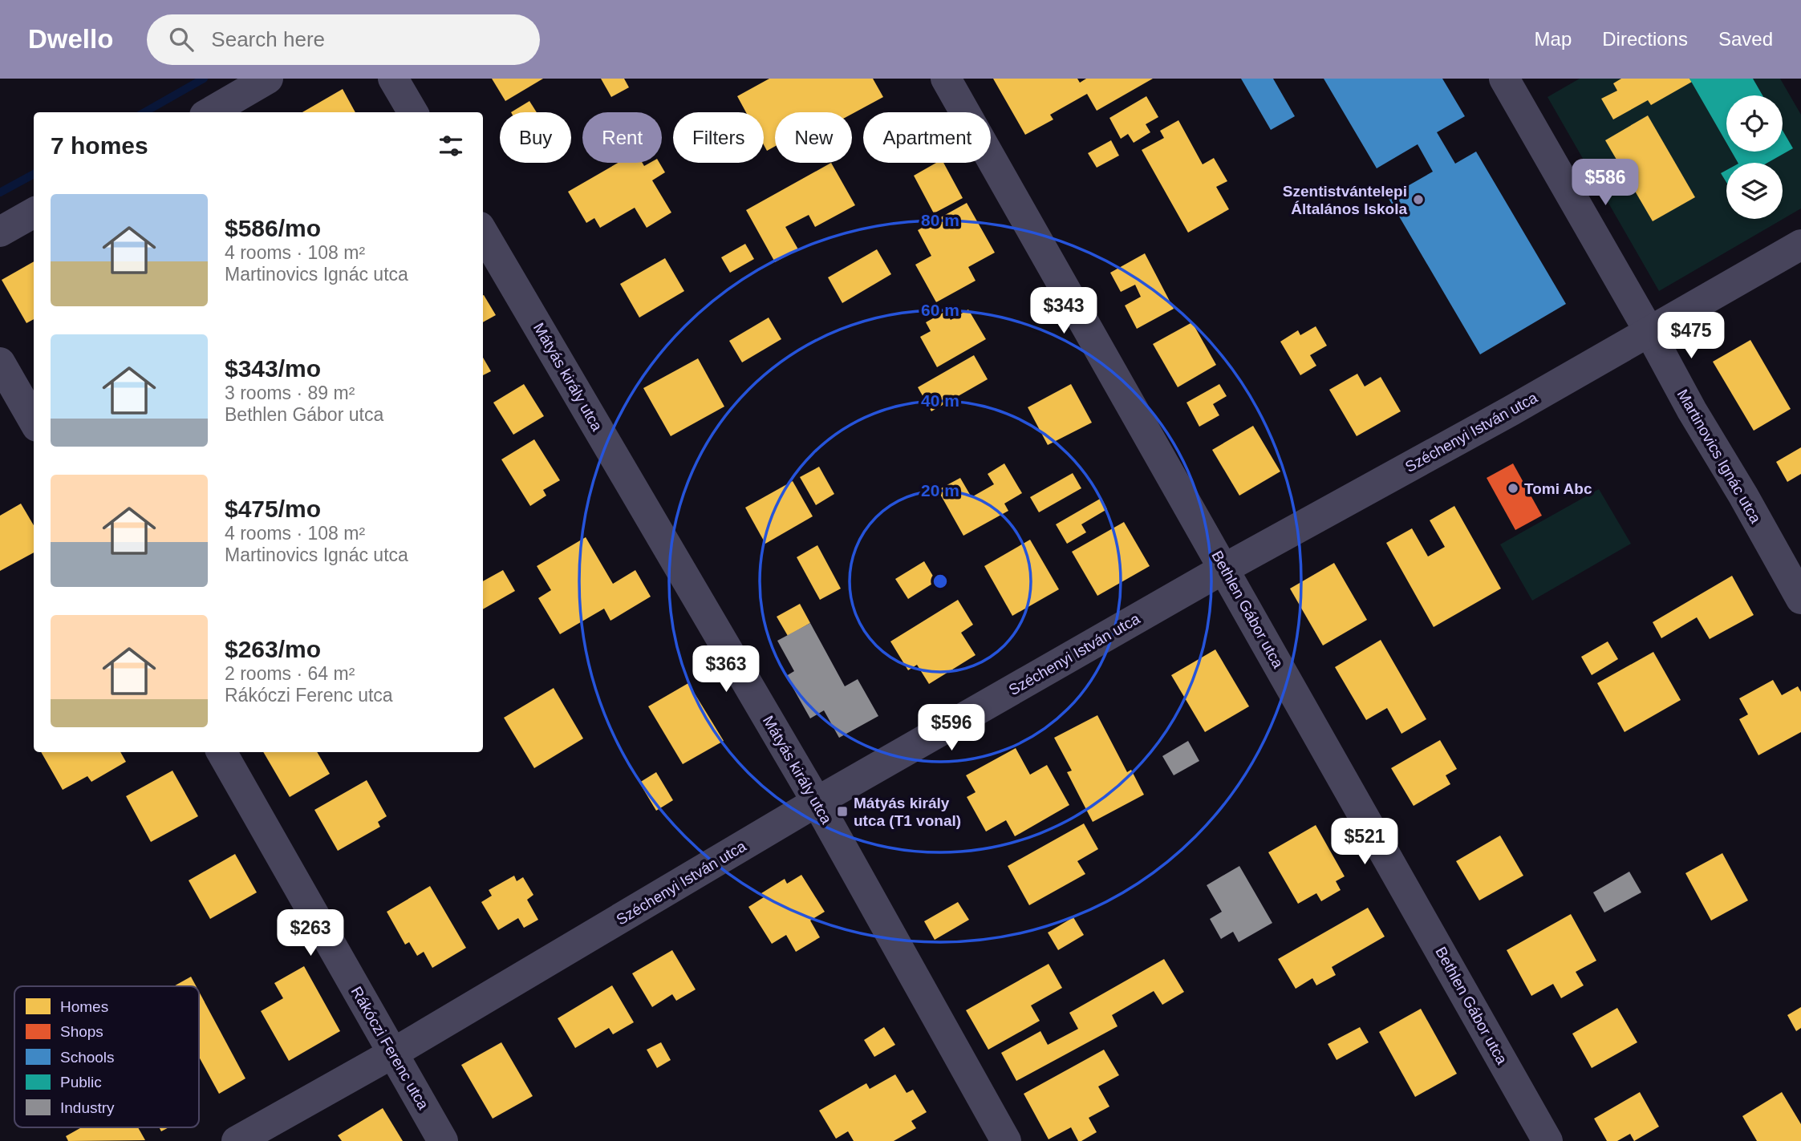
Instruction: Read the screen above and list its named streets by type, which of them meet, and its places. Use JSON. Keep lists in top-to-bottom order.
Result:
{
  "streets": {
    "street": [
      "Mátyás király utca",
      "Széchenyi István utca",
      "Martinovics Ignác utca",
      "Bethlen Gábor utca",
      "Rákóczi Ferenc utca"
    ]
  },
  "crossings": [
    ["Mátyás király utca", "Széchenyi István utca"],
    ["Széchenyi István utca", "Martinovics Ignác utca"],
    ["Széchenyi István utca", "Bethlen Gábor utca"],
    ["Széchenyi István utca", "Rákóczi Ferenc utca"]
  ],
  "places": {
    "other": ["Szentistvántelepi Általános Iskola", "Tomi Abc"],
    "transit": ["Mátyás király utca (T1 vonal)"]
  },
  "legend": [
    "Homes",
    "Shops",
    "Schools",
    "Public",
    "Industry"
  ],
  "page": {
    "header": "Dwello",
    "search": "Search here",
    "nav": ["Map", "Directions", "Saved"],
    "chip": [
      "Buy",
      "Rent",
      "Filters",
      "New",
      "Apartment"
    ],
    "heading": "7 homes",
    "price": [
      "$586",
      "$343",
      "$475",
      "$363",
      "$596",
      "$521",
      "$263"
    ],
    "list": [
      {
        "name": "$586/mo",
        "note": "4 rooms · 108 m² · Martinovics Ignác utca"
      },
      {
        "name": "$343/mo",
        "note": "3 rooms · 89 m² · Bethlen Gábor utca"
      },
      {
        "name": "$475/mo",
        "note": "4 rooms · 108 m² · Martinovics Ignác utca"
      },
      {
        "name": "$263/mo",
        "note": "2 rooms · 64 m² · Rákóczi Ferenc utca"
      }
    ]
  },
  "rings": [
    "80 m",
    "60 m",
    "40 m",
    "20 m"
  ]
}
